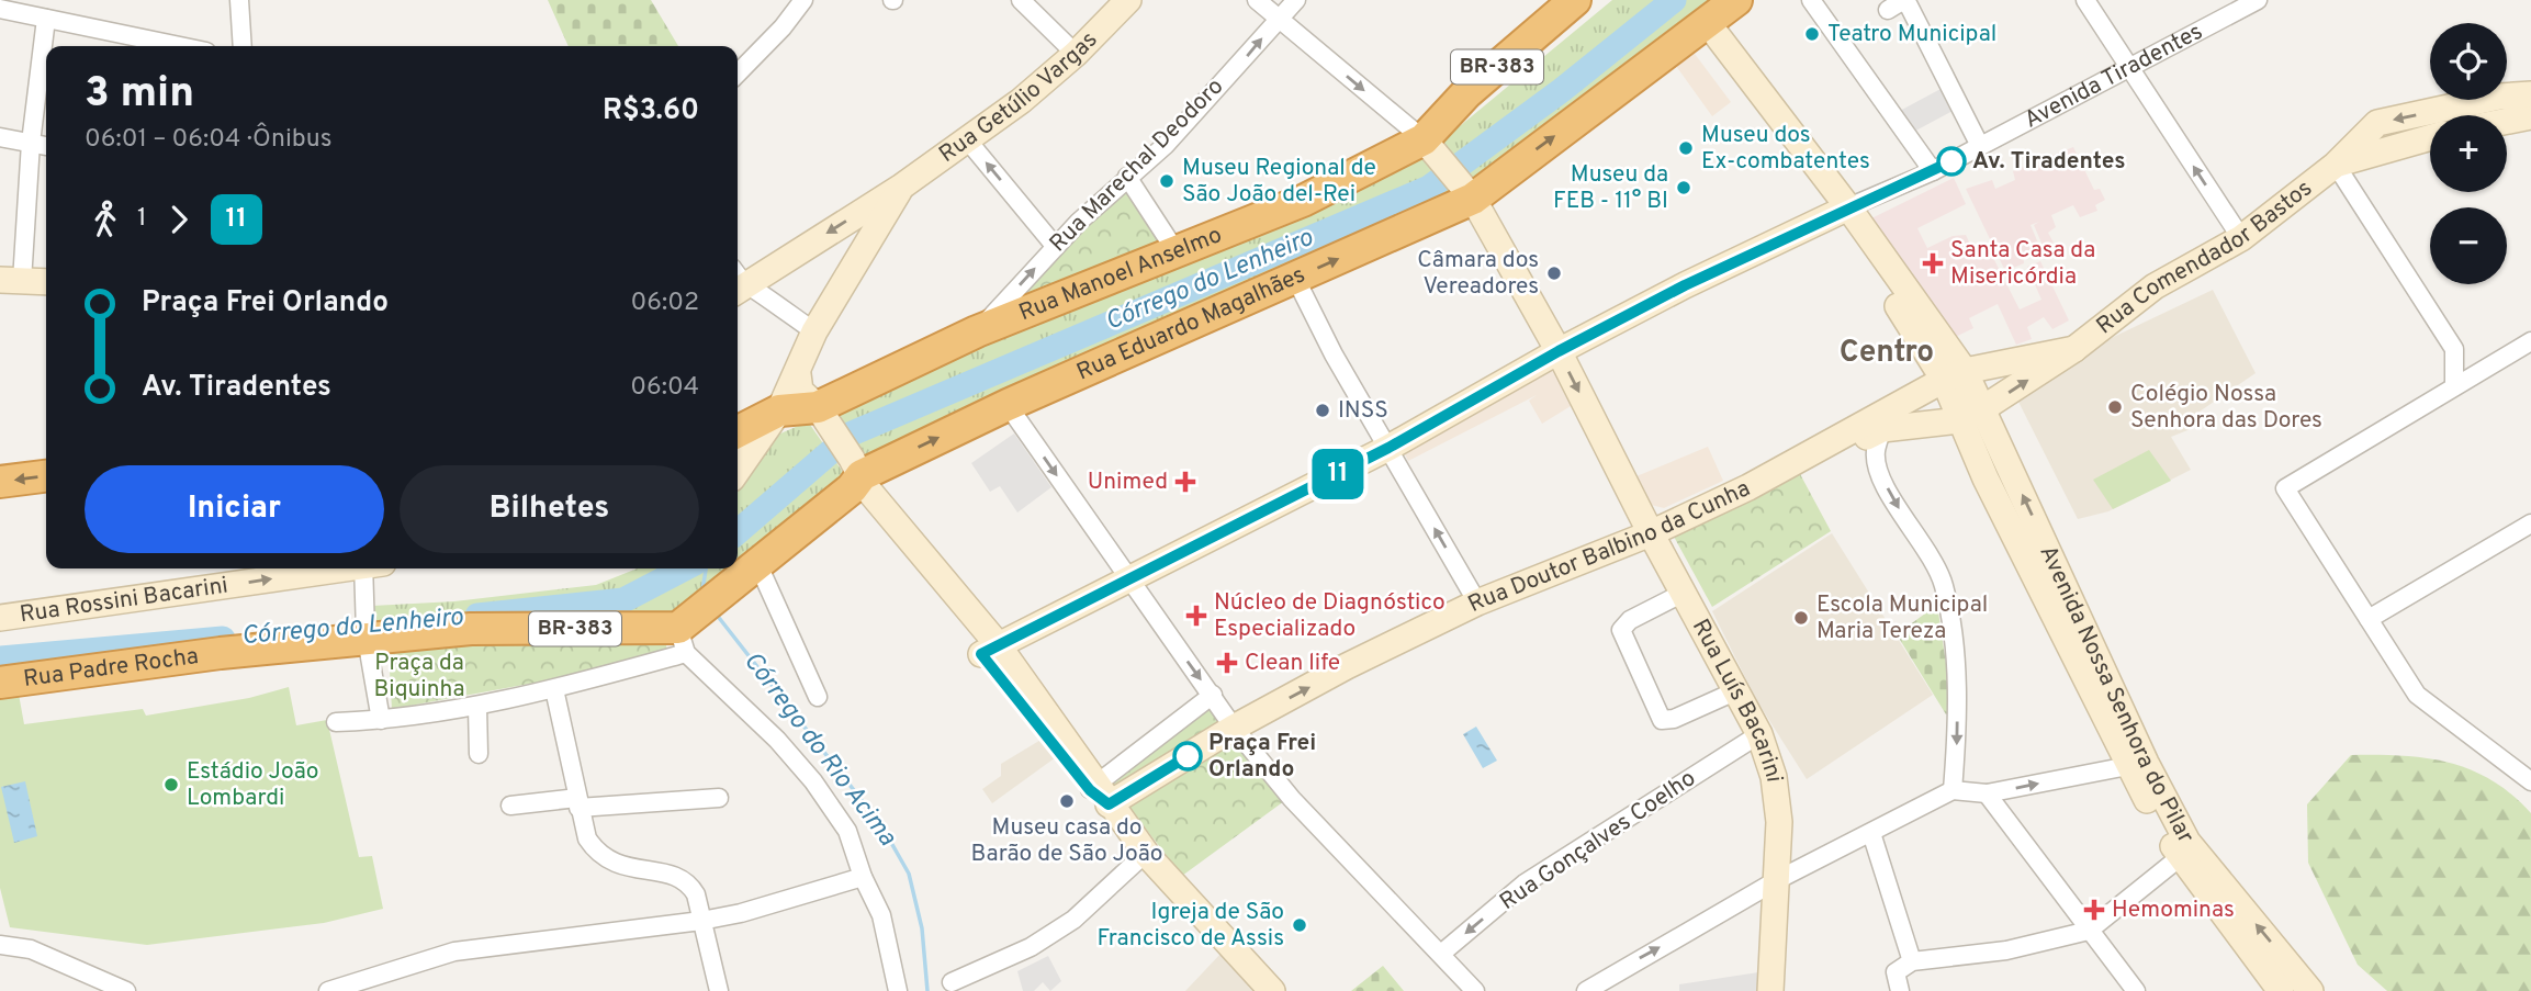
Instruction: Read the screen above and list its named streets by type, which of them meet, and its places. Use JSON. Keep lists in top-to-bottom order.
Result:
{
  "streets": {
    "highway": [
      "BR-383",
      "Rua Manoel Anselmo",
      "Rua Eduardo Magalhães",
      "Rua Padre Rocha"
    ],
    "main road": [
      "Avenida Tiradentes",
      "Rua Getúlio Vargas",
      "Rua Comendador Bastos",
      "Rua Doutor Balbino da Cunha",
      "Rua Rossini Bacarini",
      "Avenida Nossa Senhora do Pilar",
      "Rua Luís Bacarini"
    ],
    "street": ["Rua Marechal Deodoro", "Rua Gonçalves Coelho"]
  },
  "crossings": [
    ["BR-383", "Rua Manoel Anselmo"],
    ["BR-383", "Rua Luís Bacarini"],
    ["Avenida Tiradentes", "Rua Luís Bacarini"],
    ["Rua Marechal Deodoro", "Rua Manoel Anselmo"],
    ["Rua Comendador Bastos", "Rua Doutor Balbino da Cunha"],
    ["Rua Comendador Bastos", "Avenida Nossa Senhora do Pilar"],
    ["Rua Manoel Anselmo", "Rua Luís Bacarini"],
    ["Rua Eduardo Magalhães", "Rua Padre Rocha"],
    ["Rua Eduardo Magalhães", "Rua Luís Bacarini"],
    ["Rua Doutor Balbino da Cunha", "Rua Luís Bacarini"],
    ["Rua Luís Bacarini", "Rua Gonçalves Coelho"]
  ],
  "one_way": [
    "Rua Getúlio Vargas",
    "Rua Marechal Deodoro",
    "Rua Doutor Balbino da Cunha",
    "Rua Rossini Bacarini"
  ],
  "districts": ["Centro"],
  "water": ["Córrego do Lenheiro", "Córrego do Rio Acima"],
  "parks": ["Praça da Biquinha"],
  "places": {
    "other": [
      "Teatro Municipal",
      "Museu dos Ex-combatentes",
      "Av. Tiradentes",
      "Museu Regional de São João del-Rei",
      "Museu da FEB - 11° BI",
      "Câmara dos Vereadores",
      "Colégio Nossa Senhora das Dores",
      "INSS",
      "Escola Municipal Maria Tereza",
      "Praça Frei Orlando",
      "Estádio João Lombardi",
      "Museu casa do Barão de São João",
      "Igreja de São Francisco de Assis"
    ],
    "health": [
      "Santa Casa da Misericórdia",
      "Unimed",
      "Núcleo de Diagnóstico Especializado",
      "Clean life",
      "Hemominas"
    ]
  },
  "lines": ["bus line 11"],
  "page": {
    "on_map": "11",
    "map_buttons": ["+", "−"],
    "heading": ["3 min", "06:01 – 06:04 · Ônibus", "R$3.60"],
    "legs": ["1", "11"],
    "list": [
      {
        "name": "Praça Frei Orlando",
        "value": "06:02"
      },
      {
        "name": "Av. Tiradentes",
        "value": "06:04"
      }
    ],
    "buttons": ["Iniciar", "Bilhetes"]
  }
}
